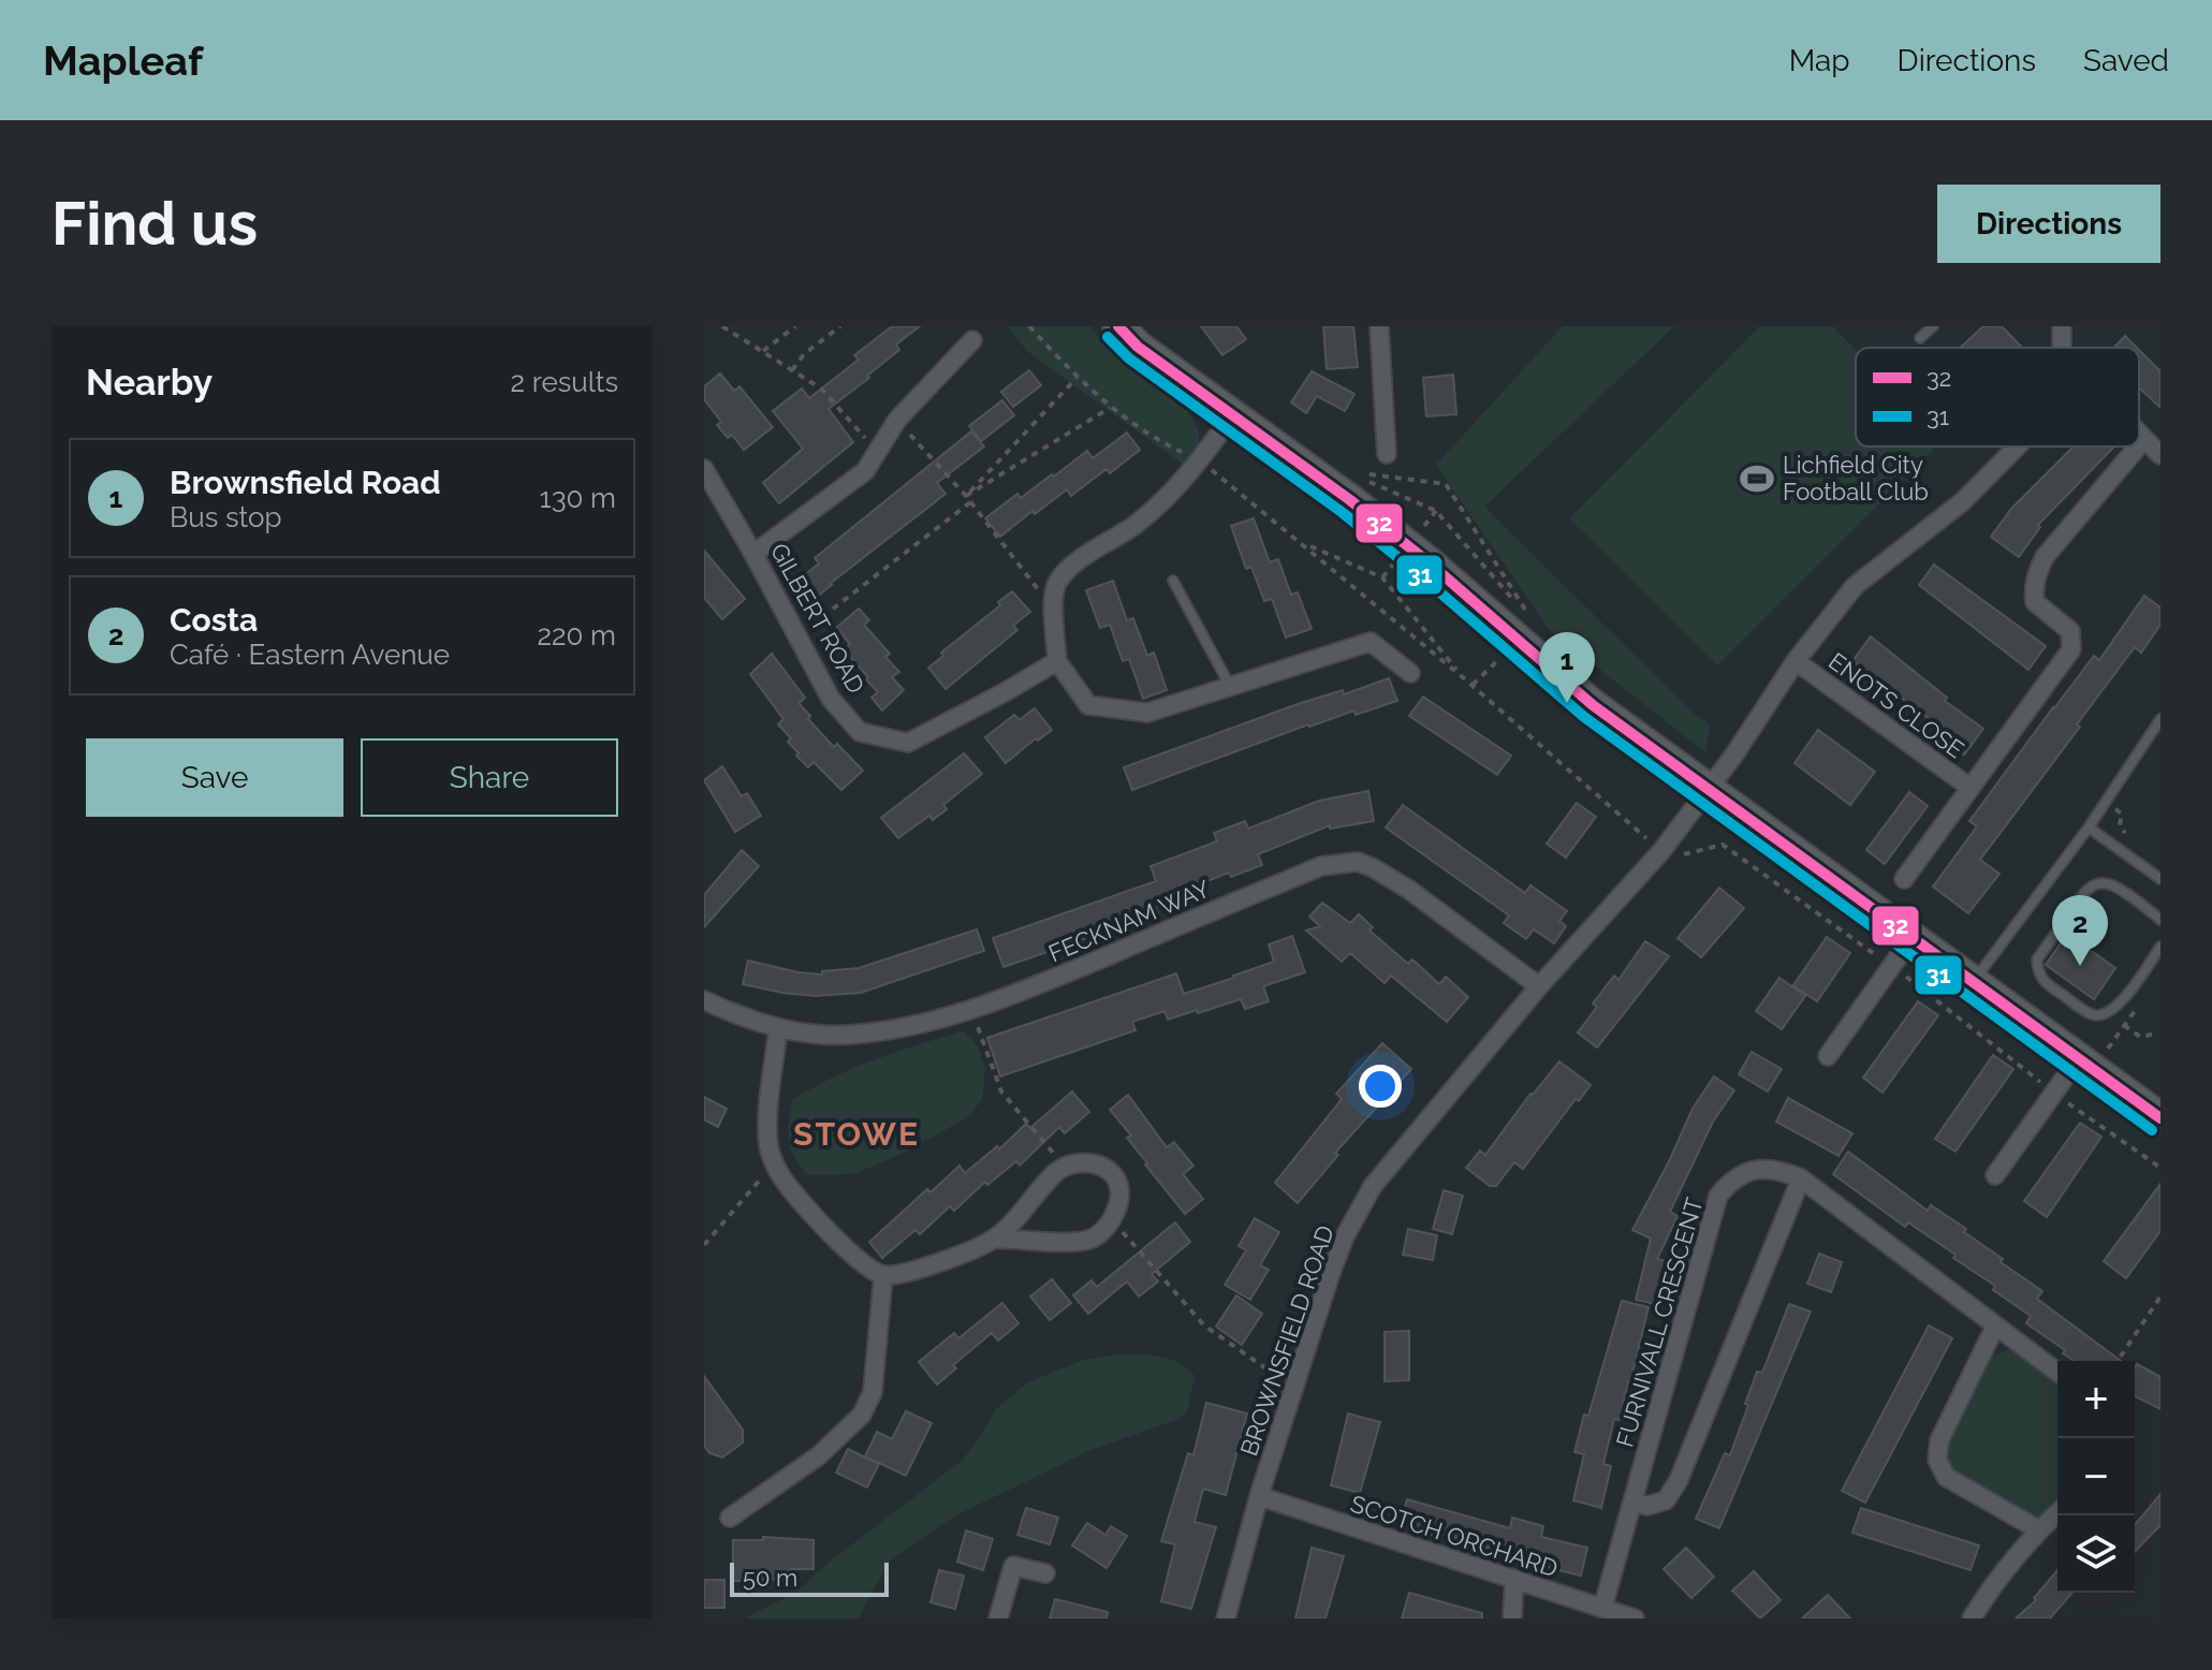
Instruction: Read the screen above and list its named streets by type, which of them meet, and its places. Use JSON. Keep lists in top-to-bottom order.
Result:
{
  "streets": {
    "street": [
      "GILBERT ROAD",
      "ENOTS CLOSE",
      "FECKNAM WAY",
      "FURNIVALL CRESCENT",
      "BROWNSFIELD ROAD",
      "SCOTCH ORCHARD"
    ]
  },
  "crossings": [
    ["ENOTS CLOSE", "BROWNSFIELD ROAD"],
    ["FECKNAM WAY", "BROWNSFIELD ROAD"],
    ["FURNIVALL CRESCENT", "SCOTCH ORCHARD"],
    ["BROWNSFIELD ROAD", "SCOTCH ORCHARD"]
  ],
  "districts": ["STOWE"],
  "places": {
    "sports": ["Lichfield City Football Club"]
  },
  "lines": ["transit line 32", "transit line 31"],
  "legend": ["32", "31"],
  "scale_bar": "50 m",
  "page": {
    "header": "Mapleaf",
    "nav": ["Map", "Directions", "Saved"],
    "buttons": [
      "Directions",
      ["Save", "Share"]
    ],
    "title": "Find us",
    "heading": ["Nearby", "2 results"],
    "list": [
      {
        "mark": "1",
        "name": "Brownsfield Road",
        "note": "Bus stop",
        "value": "130 m"
      },
      {
        "mark": "2",
        "name": "Costa",
        "note": "Café · Eastern Avenue",
        "value": "220 m"
      }
    ],
    "pins": ["1", "2"],
    "map_buttons": ["+", "−"],
    "scale": "50 m"
  }
}
